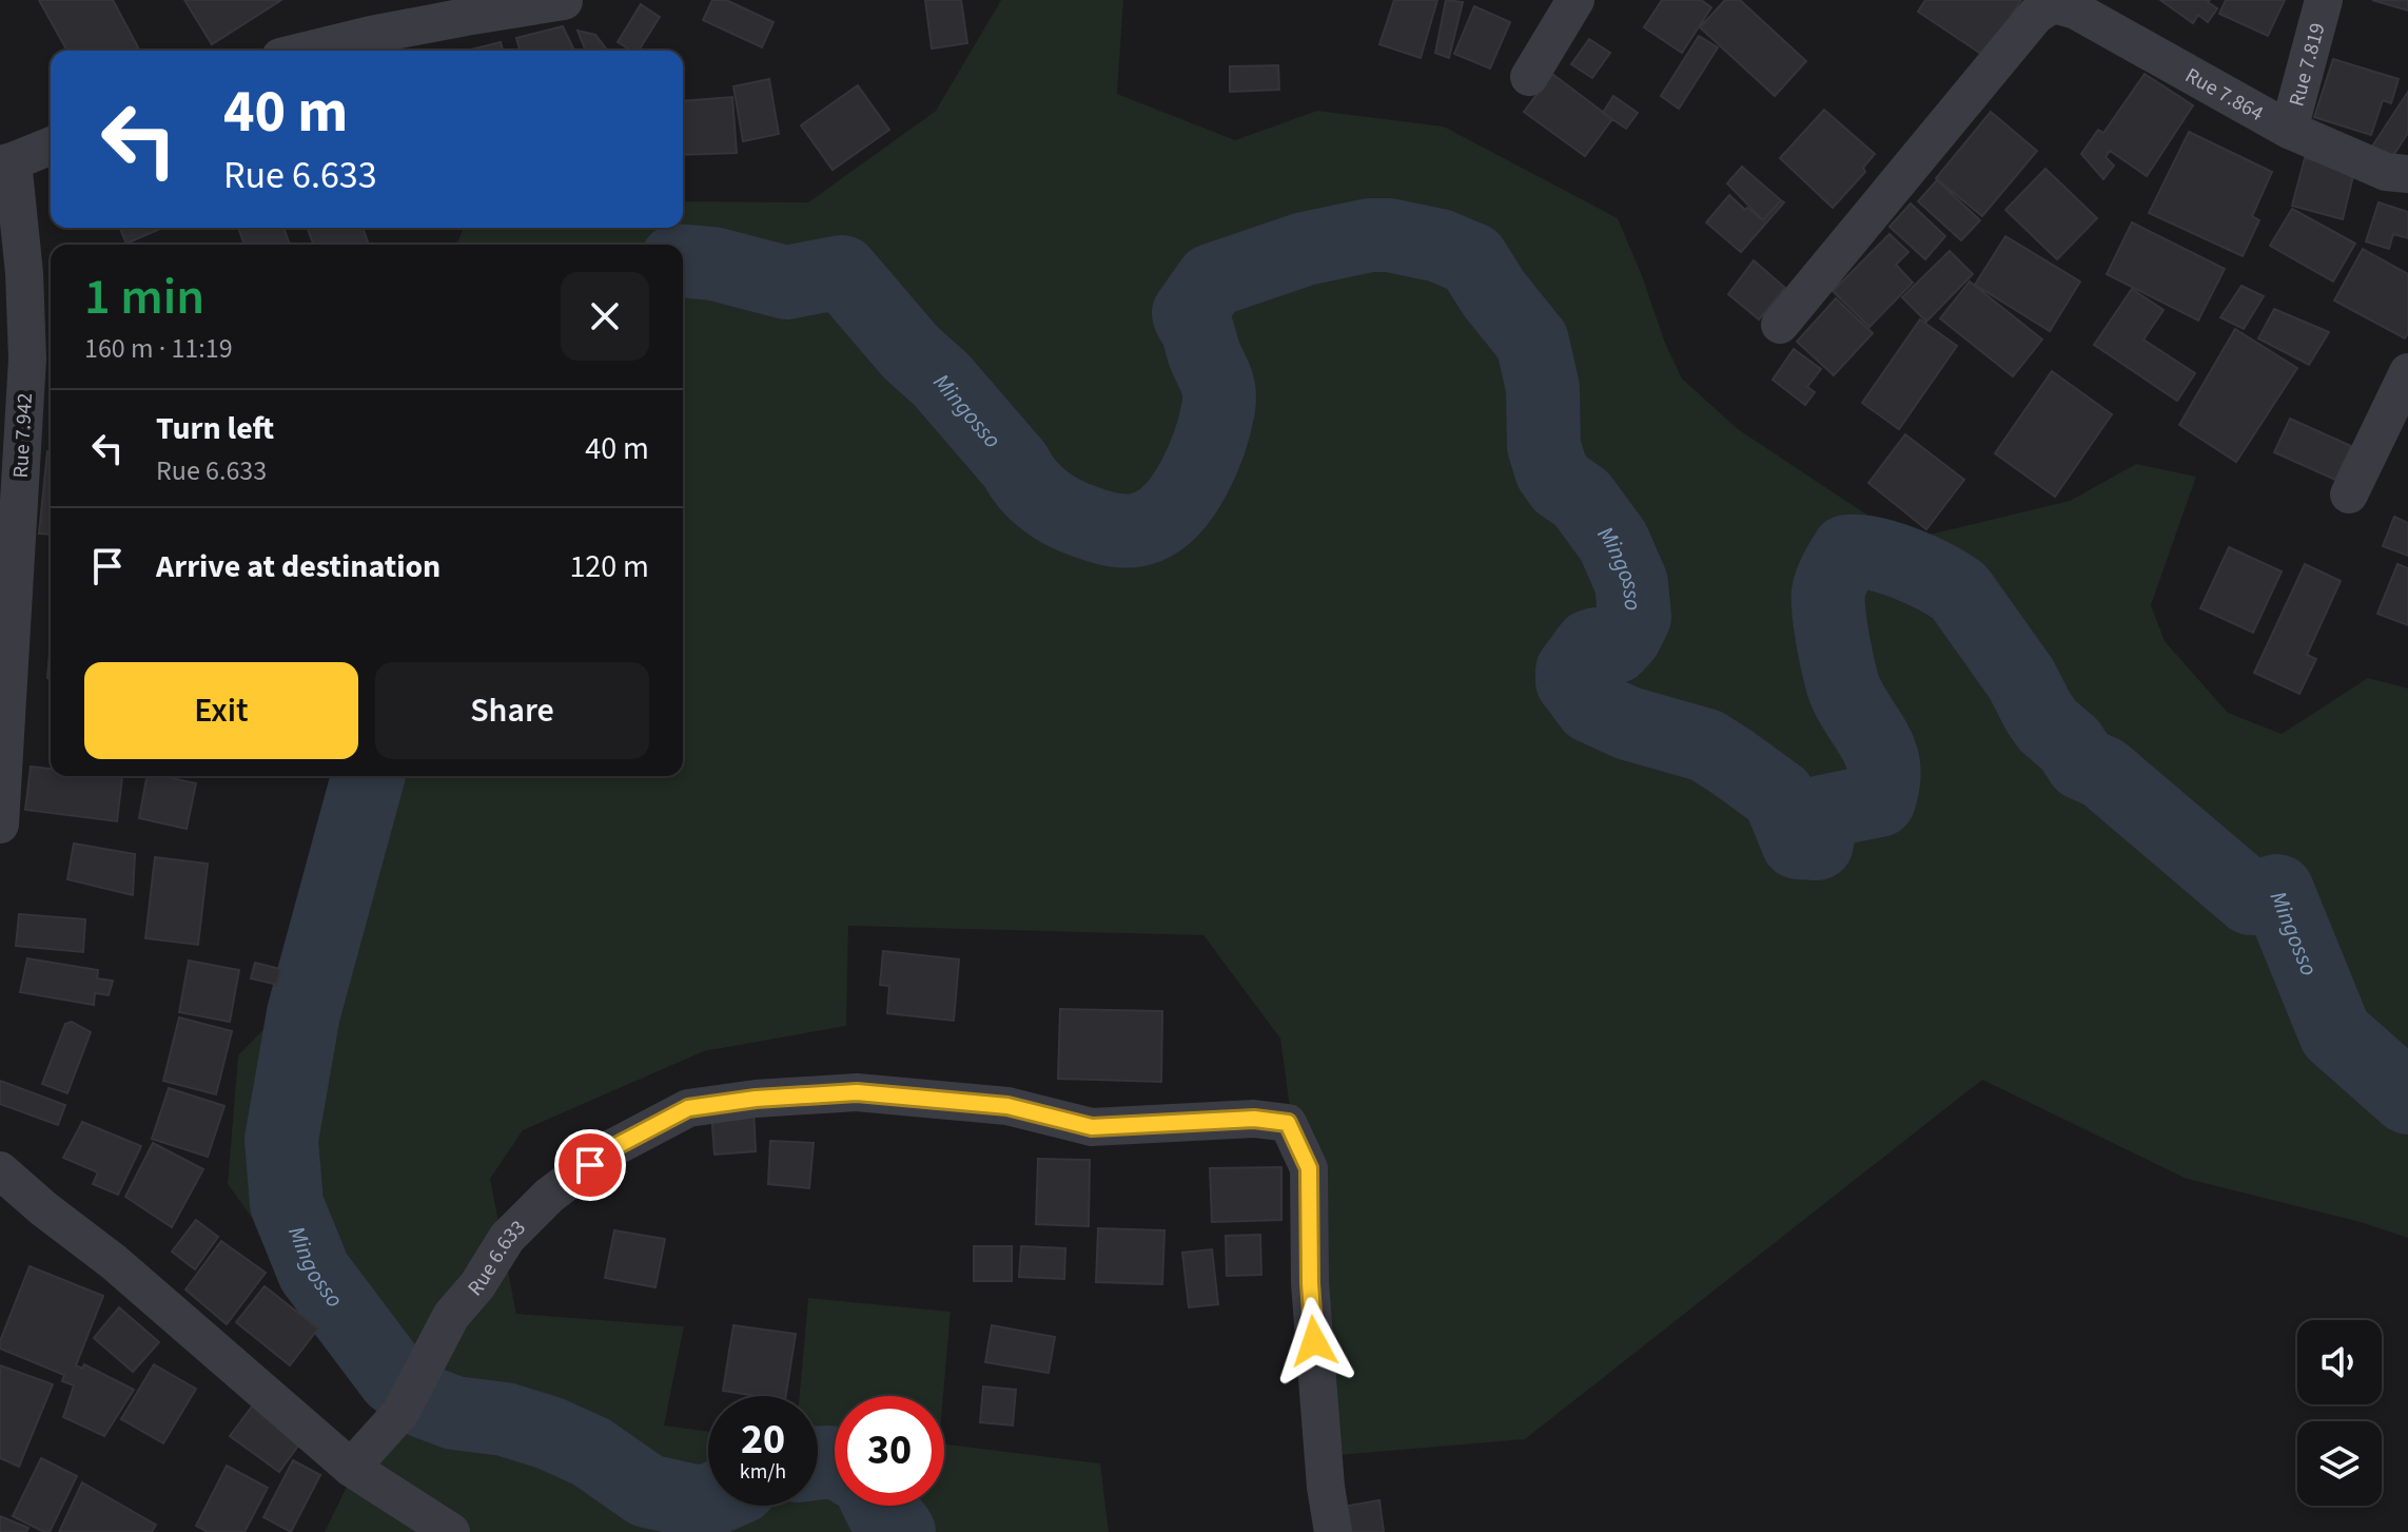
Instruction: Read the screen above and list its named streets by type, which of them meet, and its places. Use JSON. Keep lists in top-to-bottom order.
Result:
{
  "streets": {
    "street": [
      "Rue 7.819",
      "Rue 7.864",
      "Rue 7.942",
      "Rue 6.633"
    ]
  },
  "crossings": [
    ["Rue 7.819", "Rue 7.864"]
  ],
  "water": ["Mingosso"],
  "page": {
    "turn": ["40 m", "Rue 6.633"],
    "heading": ["1 min", "160 m · 11:19"],
    "list": [
      {
        "name": "Turn left",
        "note": "Rue 6.633",
        "value": "40 m"
      },
      {
        "name": "Arrive at destination",
        "value": "120 m"
      }
    ],
    "buttons": ["Exit", "Share"],
    "speed": "20 km/h",
    "limit": "30"
  }
}
